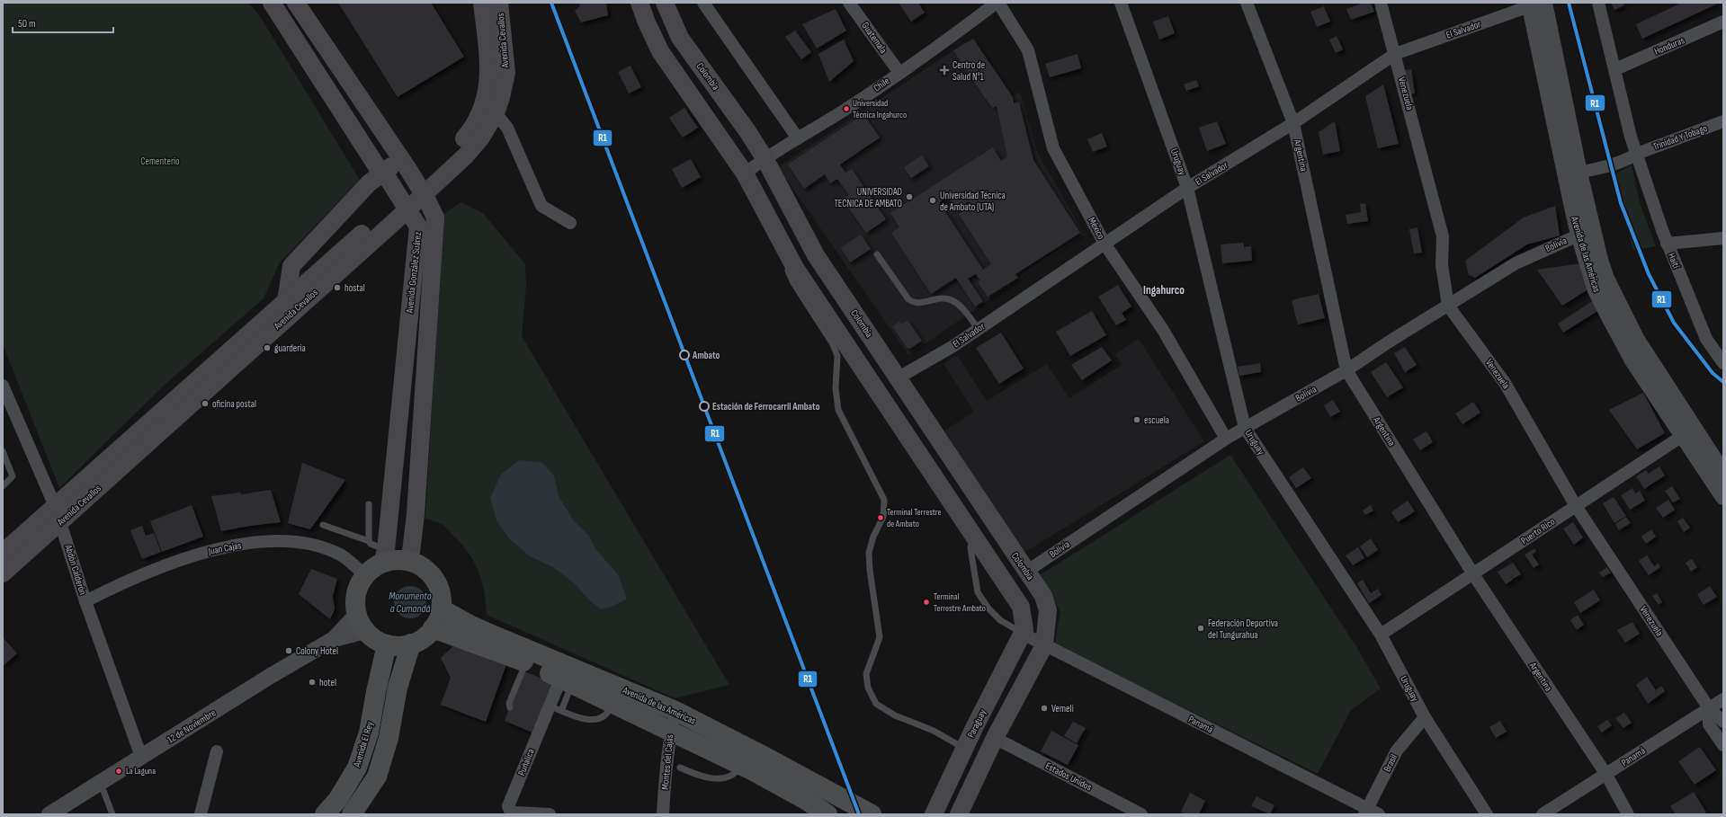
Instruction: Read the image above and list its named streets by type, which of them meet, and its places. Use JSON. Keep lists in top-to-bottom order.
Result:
{
  "streets": {
    "main road": [
      "Avenida Cevallos",
      "Colombia",
      "Avenida de las Américas",
      "Avenida González Suárez",
      "Paraguay",
      "Avenida El Rey"
    ],
    "street": [
      "El Salvador",
      "Guatemala",
      "Honduras",
      "Chile",
      "Venezuela",
      "Trinidad Y Tobago",
      "Argentina",
      "Uruguay",
      "México",
      "Bolivia",
      "Haití",
      "Puerto Rico",
      "Juan Cajas",
      "Abdón Calderón",
      "Panamá",
      "12 de Noviembre",
      "Puñalica",
      "Montes del Cajas",
      "Brasil",
      "Estados Unidos"
    ]
  },
  "crossings": [
    ["El Salvador", "Colombia"],
    ["El Salvador", "Venezuela"],
    ["El Salvador", "Argentina"],
    ["El Salvador", "Uruguay"],
    ["El Salvador", "México"],
    ["El Salvador", "Avenida de las Américas"],
    ["Guatemala", "Chile"],
    ["Avenida Cevallos", "Abdón Calderón"],
    ["Honduras", "Haití"],
    ["Colombia", "Chile"],
    ["Colombia", "Bolivia"],
    ["Colombia", "Panamá"],
    ["Chile", "México"],
    ["Venezuela", "Bolivia"],
    ["Venezuela", "Puerto Rico"],
    ["Venezuela", "Panamá"],
    ["Trinidad Y Tobago", "Avenida de las Américas"],
    ["Trinidad Y Tobago", "Haití"],
    ["Argentina", "Bolivia"],
    ["Argentina", "Puerto Rico"],
    ["Argentina", "Panamá"],
    ["Uruguay", "Bolivia"],
    ["Uruguay", "Puerto Rico"],
    ["Uruguay", "Brasil"],
    ["México", "Bolivia"],
    ["Bolivia", "Avenida de las Américas"],
    ["Avenida de las Américas", "Avenida González Suárez"],
    ["Avenida de las Américas", "Puerto Rico"],
    ["Avenida de las Américas", "Juan Cajas"],
    ["Avenida de las Américas", "12 de Noviembre"],
    ["Avenida de las Américas", "Avenida El Rey"],
    ["Avenida de las Américas", "Puñalica"],
    ["Avenida de las Américas", "Montes del Cajas"],
    ["Avenida González Suárez", "Juan Cajas"],
    ["Avenida González Suárez", "12 de Noviembre"],
    ["Avenida González Suárez", "Avenida El Rey"],
    ["Juan Cajas", "Abdón Calderón"],
    ["Juan Cajas", "12 de Noviembre"],
    ["Juan Cajas", "Avenida El Rey"],
    ["Abdón Calderón", "12 de Noviembre"],
    ["Paraguay", "Panamá"],
    ["Panamá", "Brasil"],
    ["12 de Noviembre", "Avenida El Rey"]
  ],
  "districts": ["Ingahurco"],
  "water": ["Monumento a Cumandá"],
  "parks": ["Cementerio"],
  "places": {
    "health": ["Centro de Salud N°1"],
    "other": [
      "Universidad Técnica Ingahurco",
      "UNIVERSIDAD TECNICA DE AMBATO",
      "Universidad Técnica de Ambato (UTA)",
      "hostal",
      "guardería",
      "Ambato",
      "oficina postal",
      "Estación de Ferrocarril Ambato",
      "escuela",
      "Terminal Terrestre de Ambato",
      "Terminal Terrestre Ambato",
      "Federación Deportiva del Tungurahua",
      "Colony Hotel",
      "hotel",
      "Vemeli",
      "La Laguna"
    ]
  },
  "lines": ["transit line R1"],
  "scale_bar": "50 m"
}
